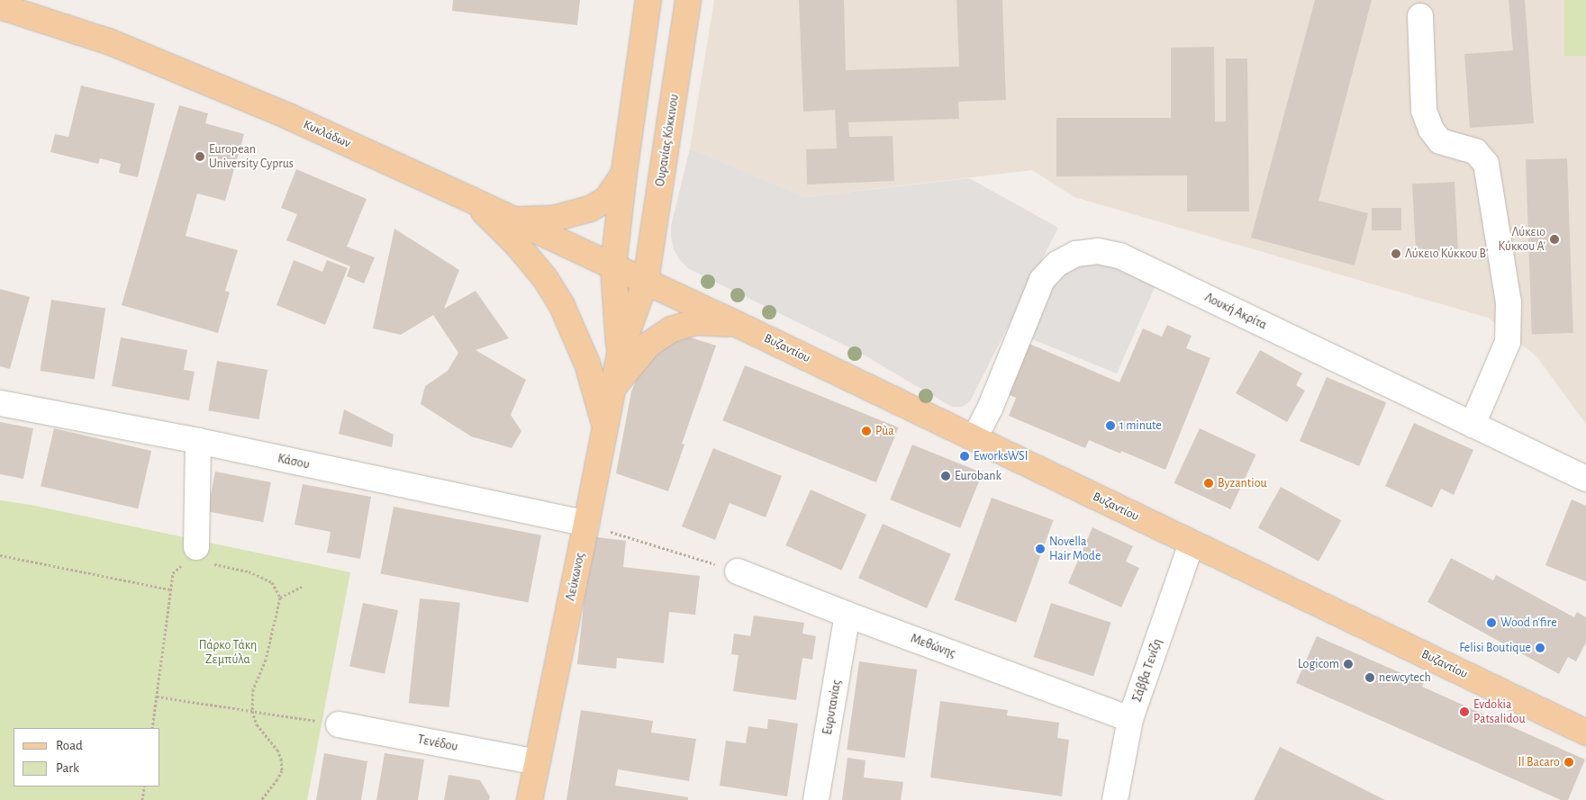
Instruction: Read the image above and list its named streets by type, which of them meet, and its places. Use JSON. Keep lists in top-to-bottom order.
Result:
{
  "streets": {
    "main road": [
      "Κυκλάδων",
      "Ουρανίας Κόκκινου",
      "Βυζαντίου",
      "Λεύκωνος"
    ],
    "street": [
      "Λουκή Ακρίτα",
      "Κάσου",
      "Μεθώνης",
      "Σάββα Τενίζη",
      "Ευρυτανίας",
      "Τενέδου"
    ]
  },
  "crossings": [
    ["Κυκλάδων", "Ουρανίας Κόκκινου"],
    ["Κυκλάδων", "Βυζαντίου"],
    ["Κυκλάδων", "Λεύκωνος"],
    ["Ουρανίας Κόκκινου", "Βυζαντίου"],
    ["Ουρανίας Κόκκινου", "Λεύκωνος"],
    ["Λουκή Ακρίτα", "Βυζαντίου"],
    ["Βυζαντίου", "Λεύκωνος"],
    ["Βυζαντίου", "Σάββα Τενίζη"],
    ["Κάσου", "Λεύκωνος"],
    ["Λεύκωνος", "Τενέδου"],
    ["Μεθώνης", "Σάββα Τενίζη"],
    ["Μεθώνης", "Ευρυτανίας"]
  ],
  "parks": ["Πάρκο Τάκη Ζεμπύλα"],
  "places": [
    "European University Cyprus",
    "Λύκειο Κύκκου Α'",
    "Λύκειο Κύκκου Β'",
    "1 minute",
    "Pùa",
    "EworksWSI",
    "Eurobank",
    "Byzantiou",
    "Novella Hair Mode",
    "Wood n'fire",
    "Felisi Boutique",
    "Logicom",
    "newcytech",
    "Evdokia Patsalidou",
    "Il Bacaro"
  ],
  "legend": ["Road", "Park"]
}
